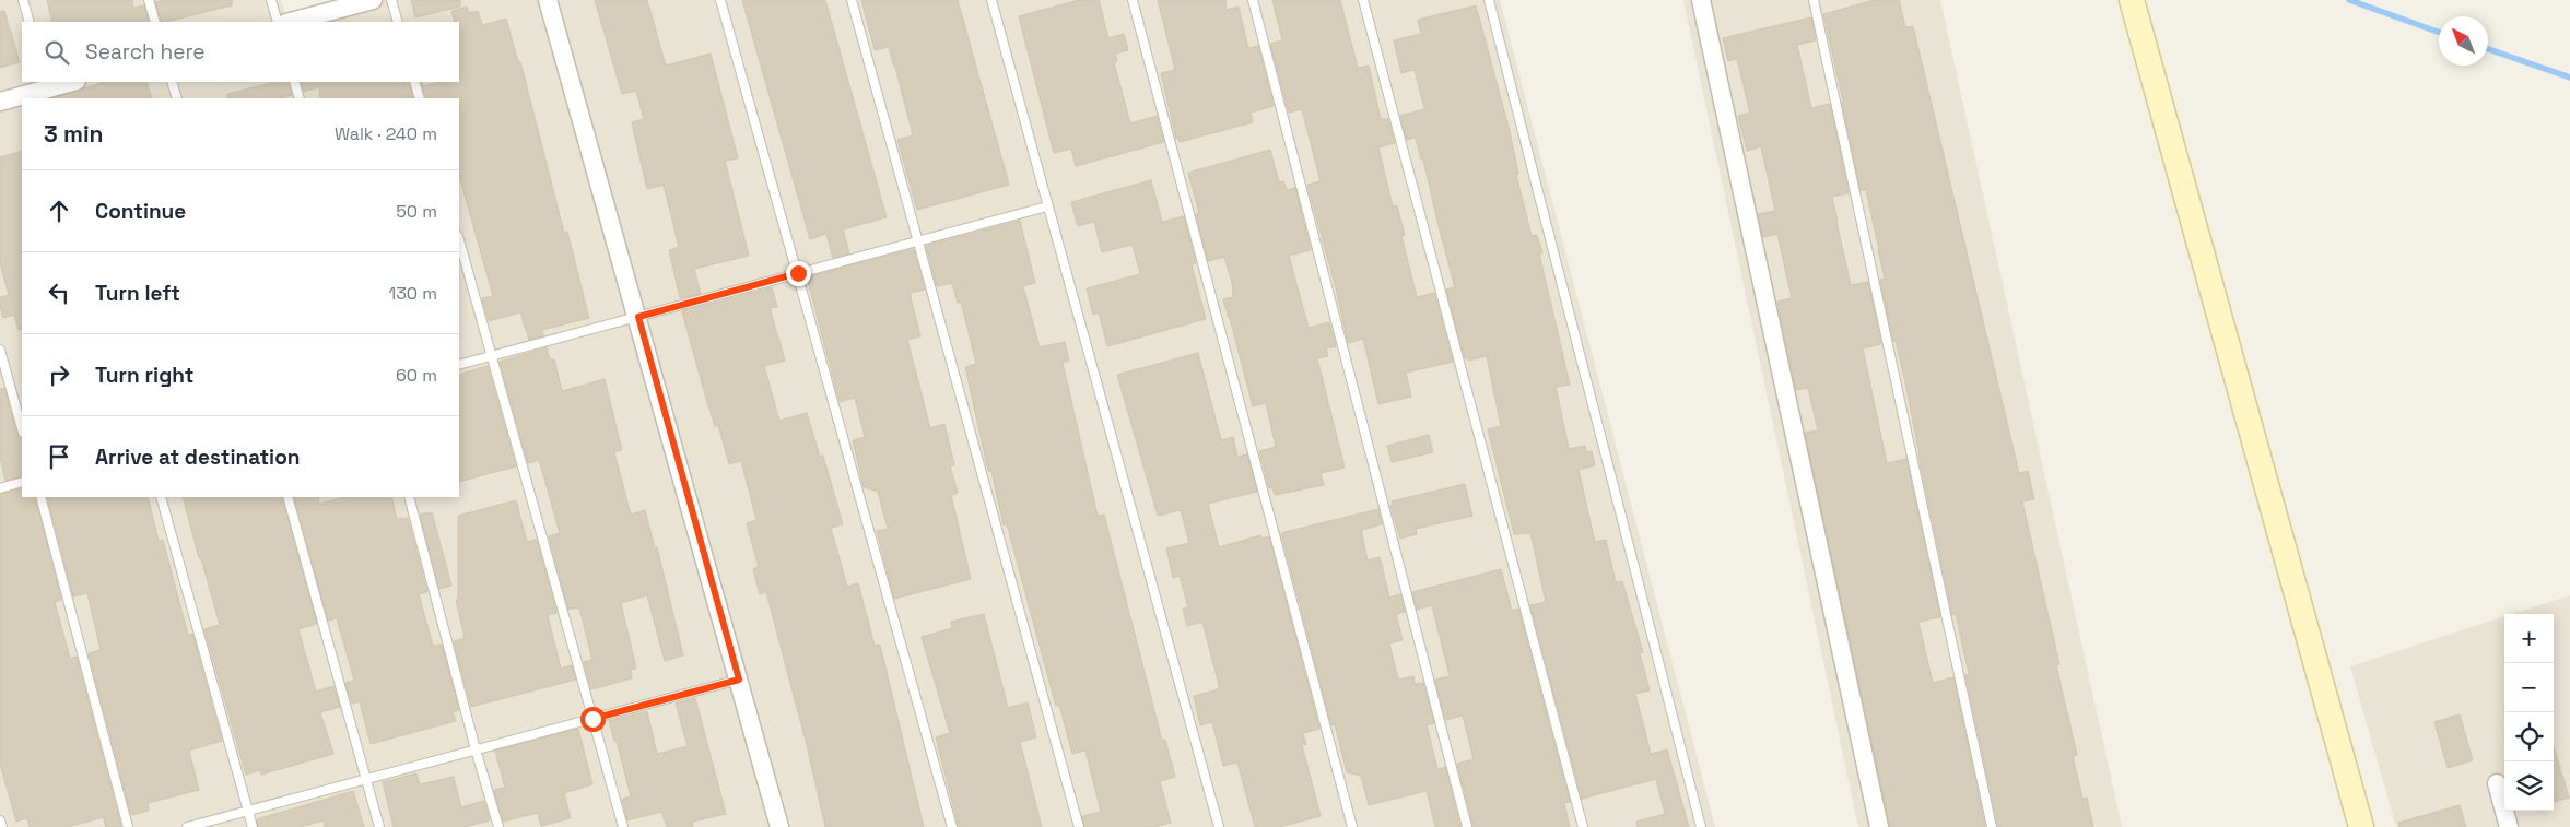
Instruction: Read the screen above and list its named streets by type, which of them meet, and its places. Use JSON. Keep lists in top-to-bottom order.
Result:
{
  "north": "top left",
  "page": {
    "search": "Search here",
    "heading": ["3 min", "Walk · 240 m"],
    "list": [
      ["Continue", "50 m"],
      ["Turn left", "130 m"],
      ["Turn right", "60 m"],
      "Arrive at destination"
    ],
    "map_buttons": ["+", "−"]
  }
}
